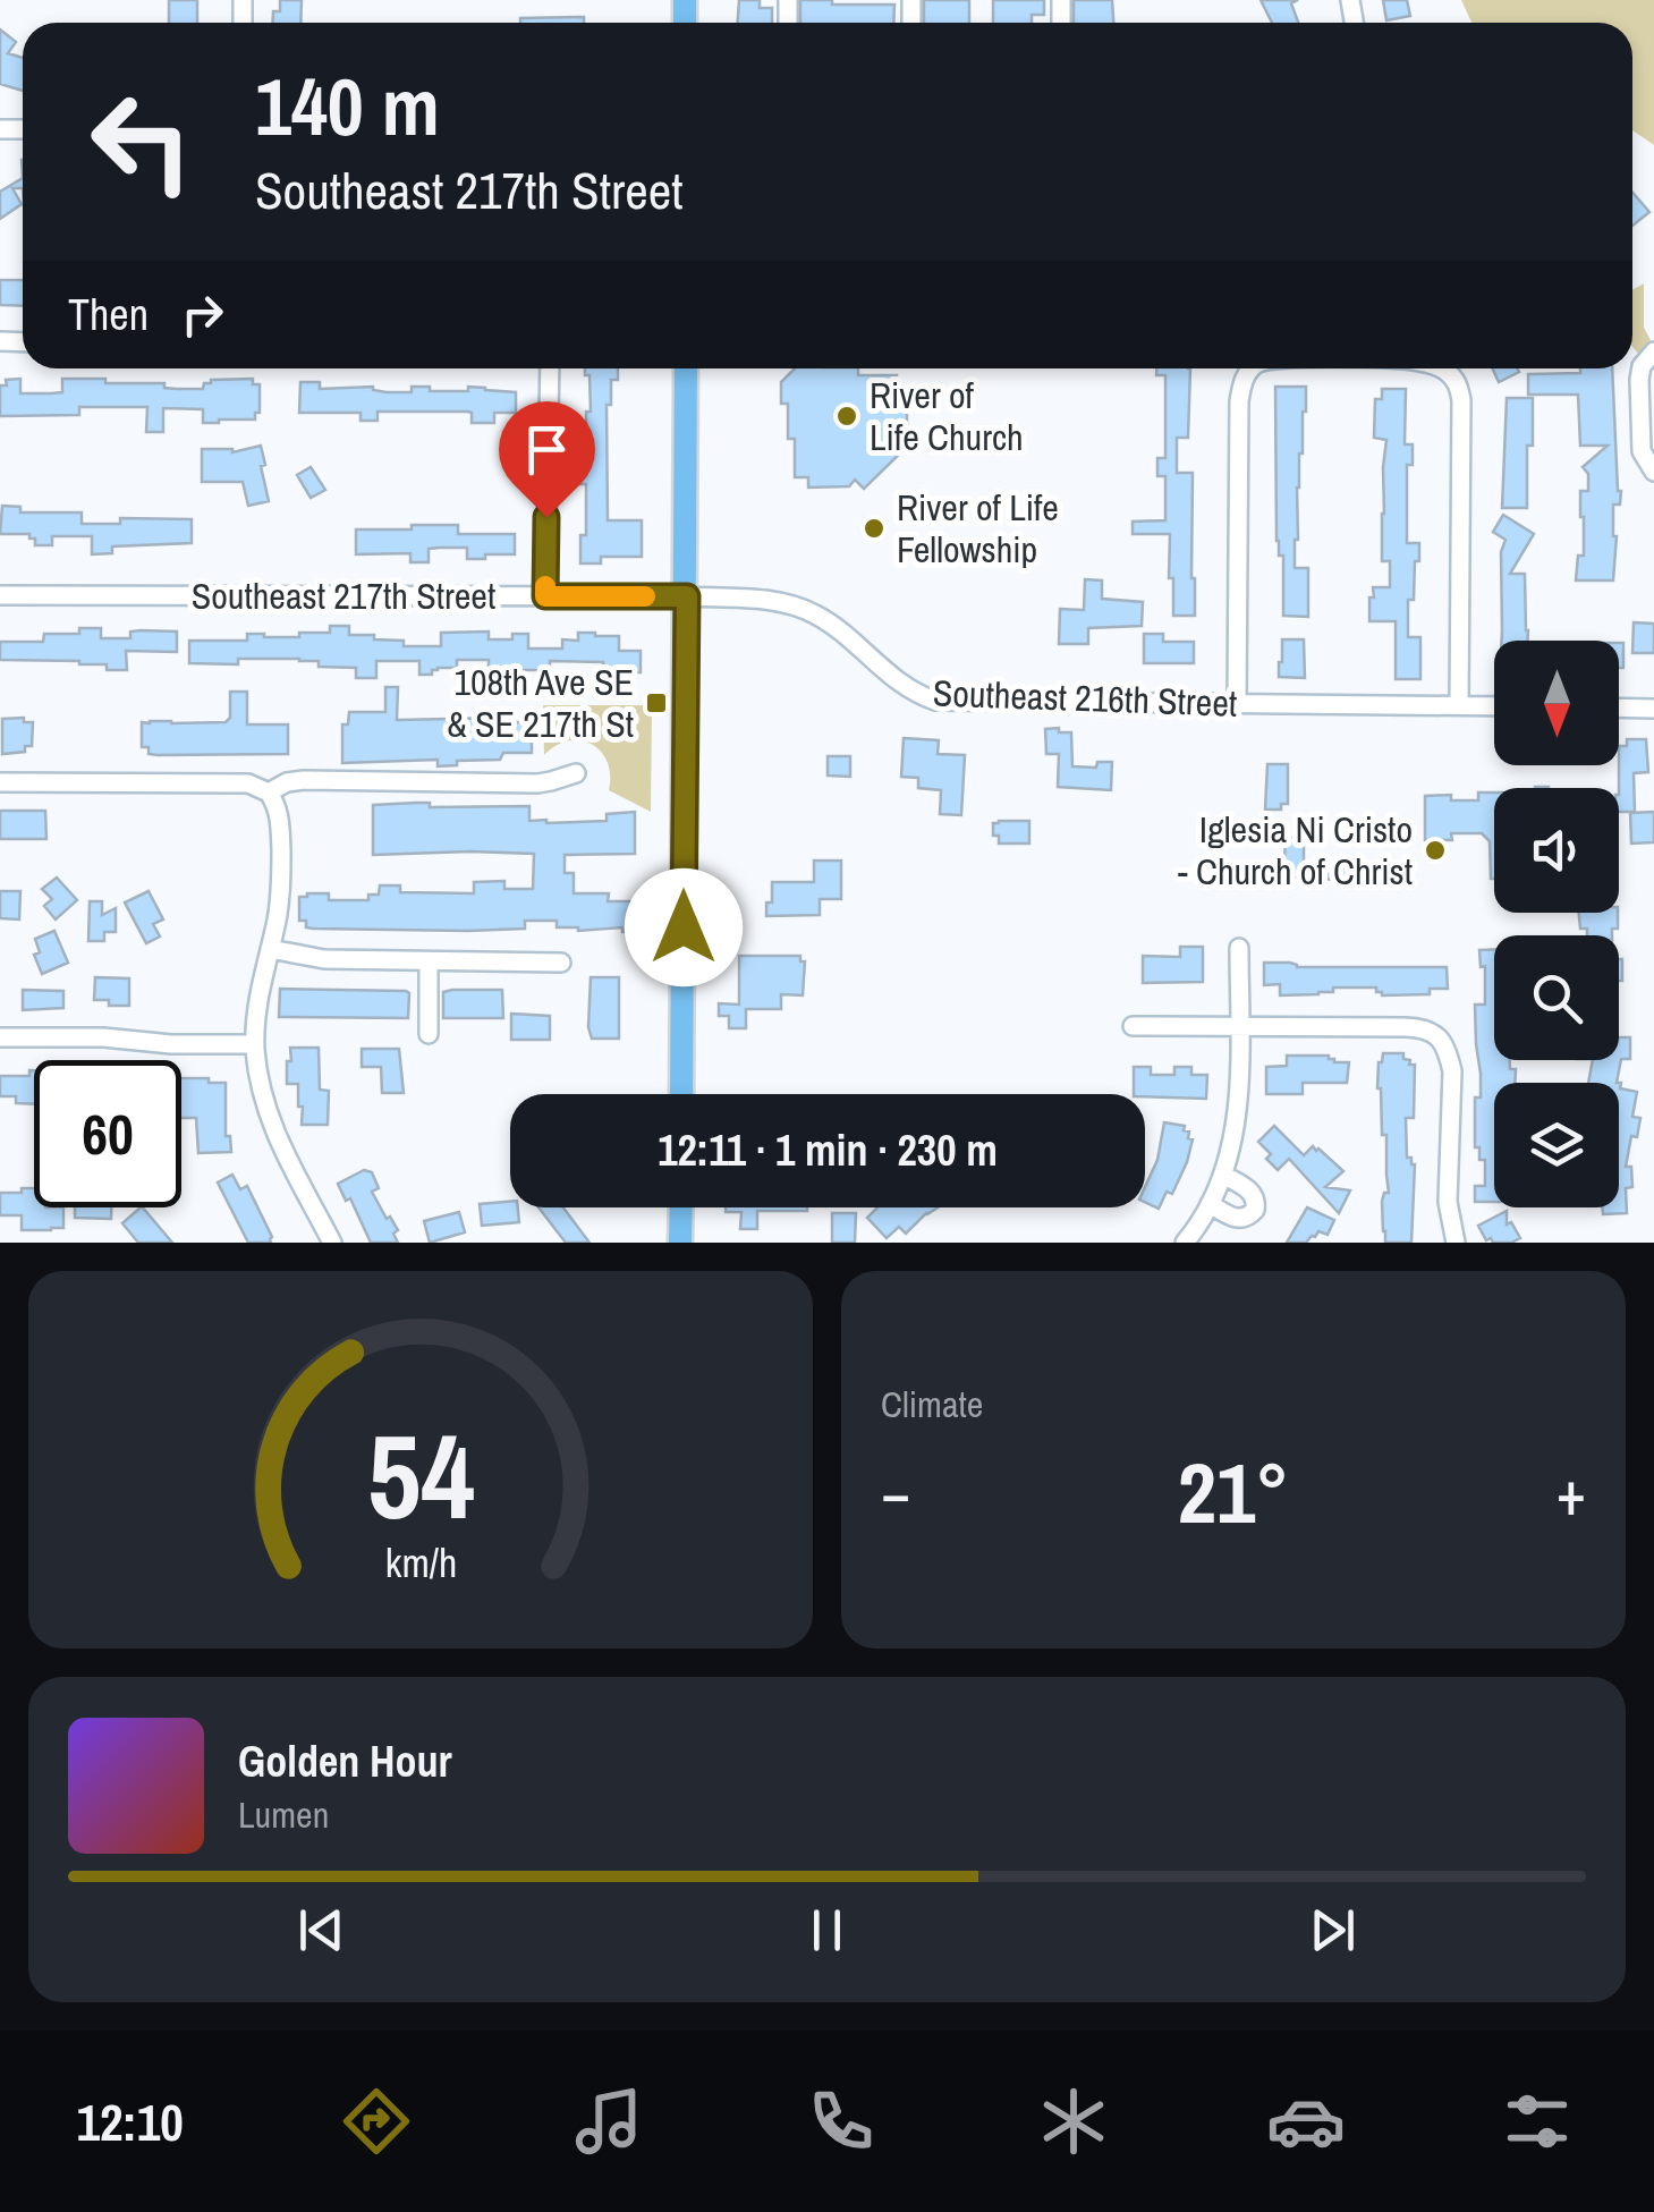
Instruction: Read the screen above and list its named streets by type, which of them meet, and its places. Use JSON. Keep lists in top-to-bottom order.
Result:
{
  "streets": {
    "street": ["Southeast 217th Street", "Southeast 216th Street"]
  },
  "crossings": [
    ["Southeast 217th Street", "Southeast 216th Street"]
  ],
  "places": {
    "other": ["River of Life Church", "River of Life Fellowship", "Iglesia Ni Cristo - Church of Christ"],
    "transit": ["108th Ave SE & SE 217th St"]
  },
  "north": "bottom",
  "page": {
    "turn": ["140 m", "Southeast 217th Street"],
    "then": "Then",
    "limit": "60",
    "trip": "12:11 · 1 min · 230 m",
    "tile": "Climate",
    "heat": ["−", "21°", "+"],
    "song": ["Golden Hour", "Lumen"],
    "tabs": "12:10",
    "gauge": ["54", "km/h"]
  }
}
